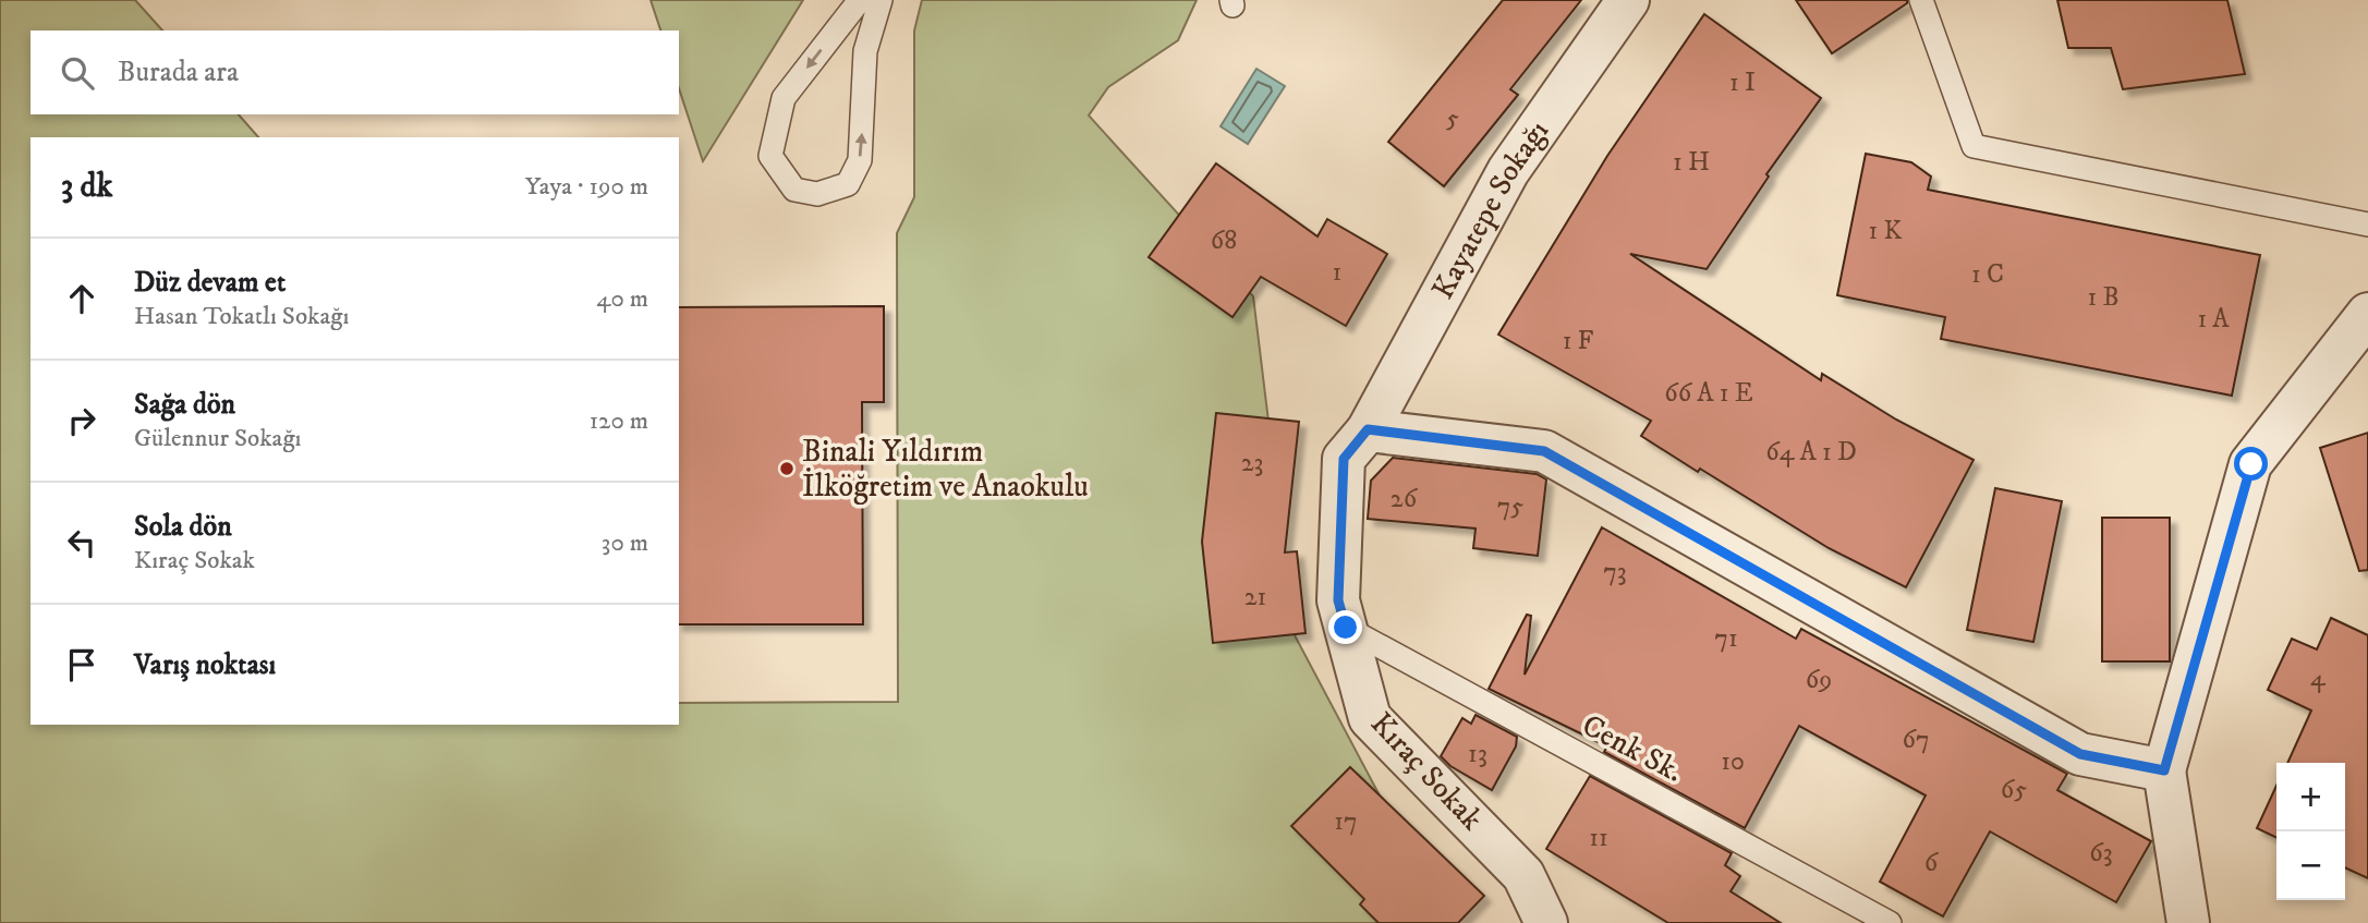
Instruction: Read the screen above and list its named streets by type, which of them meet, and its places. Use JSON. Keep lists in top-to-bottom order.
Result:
{
  "streets": {
    "street": ["Kayatepe Sokağı", "Kıraç Sokak"],
    "lane": ["Cenk Sk."]
  },
  "crossings": [
    ["Kayatepe Sokağı", "Kıraç Sokak"],
    ["Cenk Sk.", "Kıraç Sokak"]
  ],
  "places": ["Binali Yıldırım İlköğretim ve Anaokulu"],
  "house_numbers": [
    "1 I",
    "5",
    "1 H",
    "1 K",
    "68",
    "1",
    "1 C",
    "1 B",
    "1 A",
    "1 F",
    "66 A 1 E",
    "64 A 1 D",
    "23",
    "26",
    "75",
    "73",
    "21",
    "71",
    "4",
    "69",
    "67",
    "13",
    "10",
    "65",
    "17",
    "11",
    "63",
    "6"
  ],
  "page": {
    "search": "Burada ara",
    "heading": ["3 dk", "Yaya · 190 m"],
    "list": [
      ["Düz devam et", "Hasan Tokatlı Sokağı", "40 m"],
      ["Sağa dön", "Gülennur Sokağı", "120 m"],
      ["Sola dön", "Kıraç Sokak", "30 m"],
      "Varış noktası"
    ],
    "map_buttons": ["+", "−"]
  }
}
